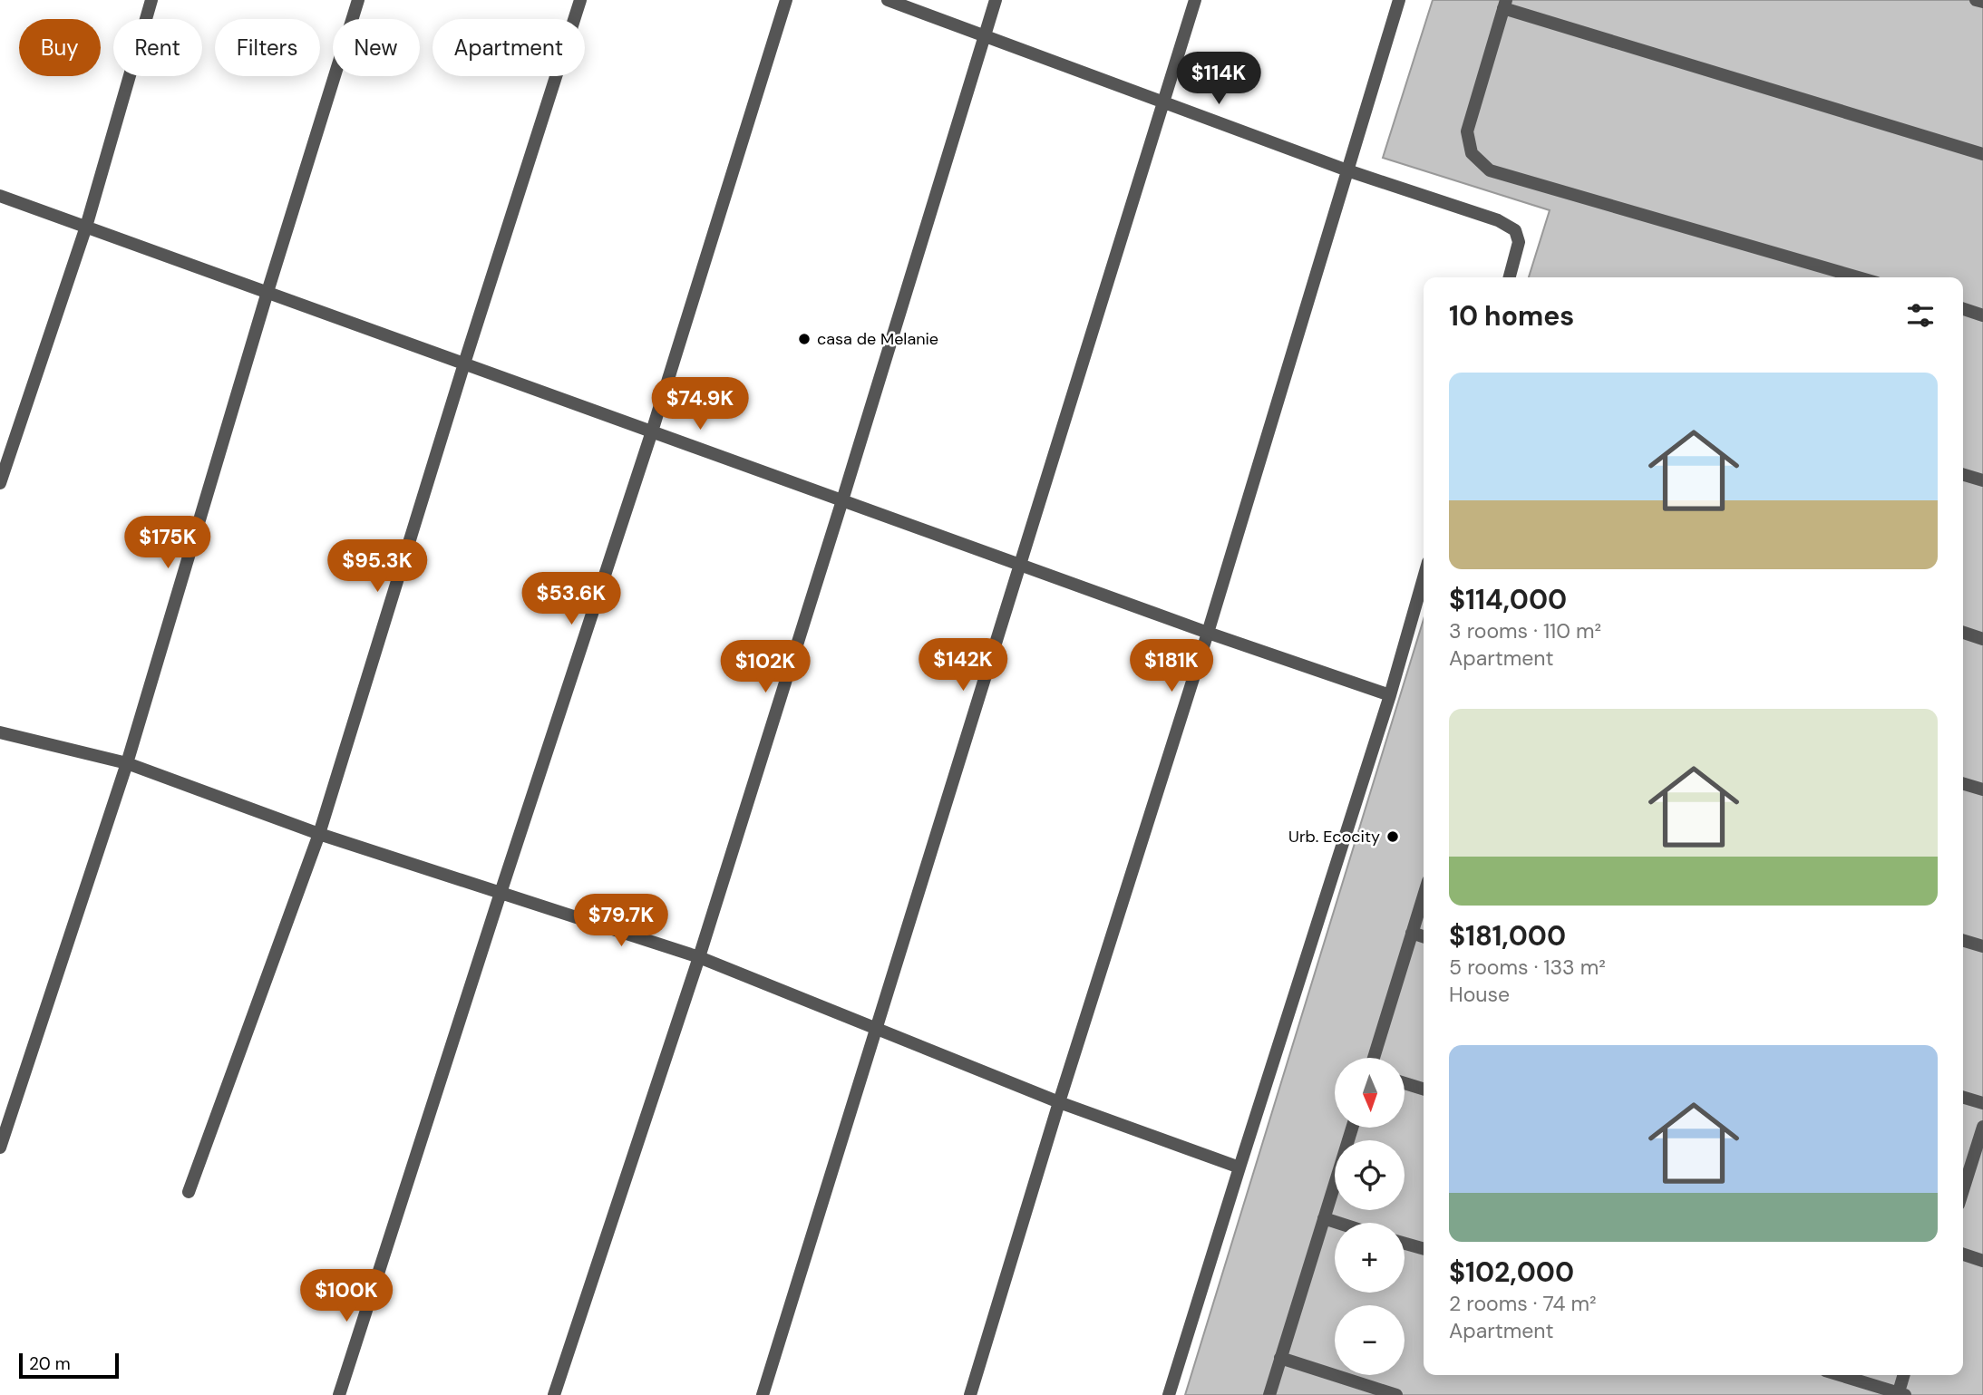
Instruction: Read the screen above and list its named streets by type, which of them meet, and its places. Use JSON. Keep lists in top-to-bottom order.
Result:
{
  "places": ["casa de Melanie", "Urb. Ecocity"],
  "scale_bar": "20 m",
  "north": "bottom",
  "page": {
    "chip": [
      "Buy",
      "Rent",
      "Filters",
      "New",
      "Apartment"
    ],
    "price": [
      "$114K",
      "$74.9K",
      "$175K",
      "$95.3K",
      "$53.6K",
      "$142K",
      "$181K",
      "$102K",
      "$79.7K",
      "$100K"
    ],
    "heading": "10 homes",
    "list": [
      {
        "name": "$114,000",
        "note": "3 rooms · 110 m² · Apartment"
      },
      {
        "name": "$181,000",
        "note": "5 rooms · 133 m² · House"
      },
      {
        "name": "$102,000",
        "note": "2 rooms · 74 m² · Apartment"
      }
    ],
    "map_buttons": ["+", "−"],
    "scale": "20 m"
  }
}
